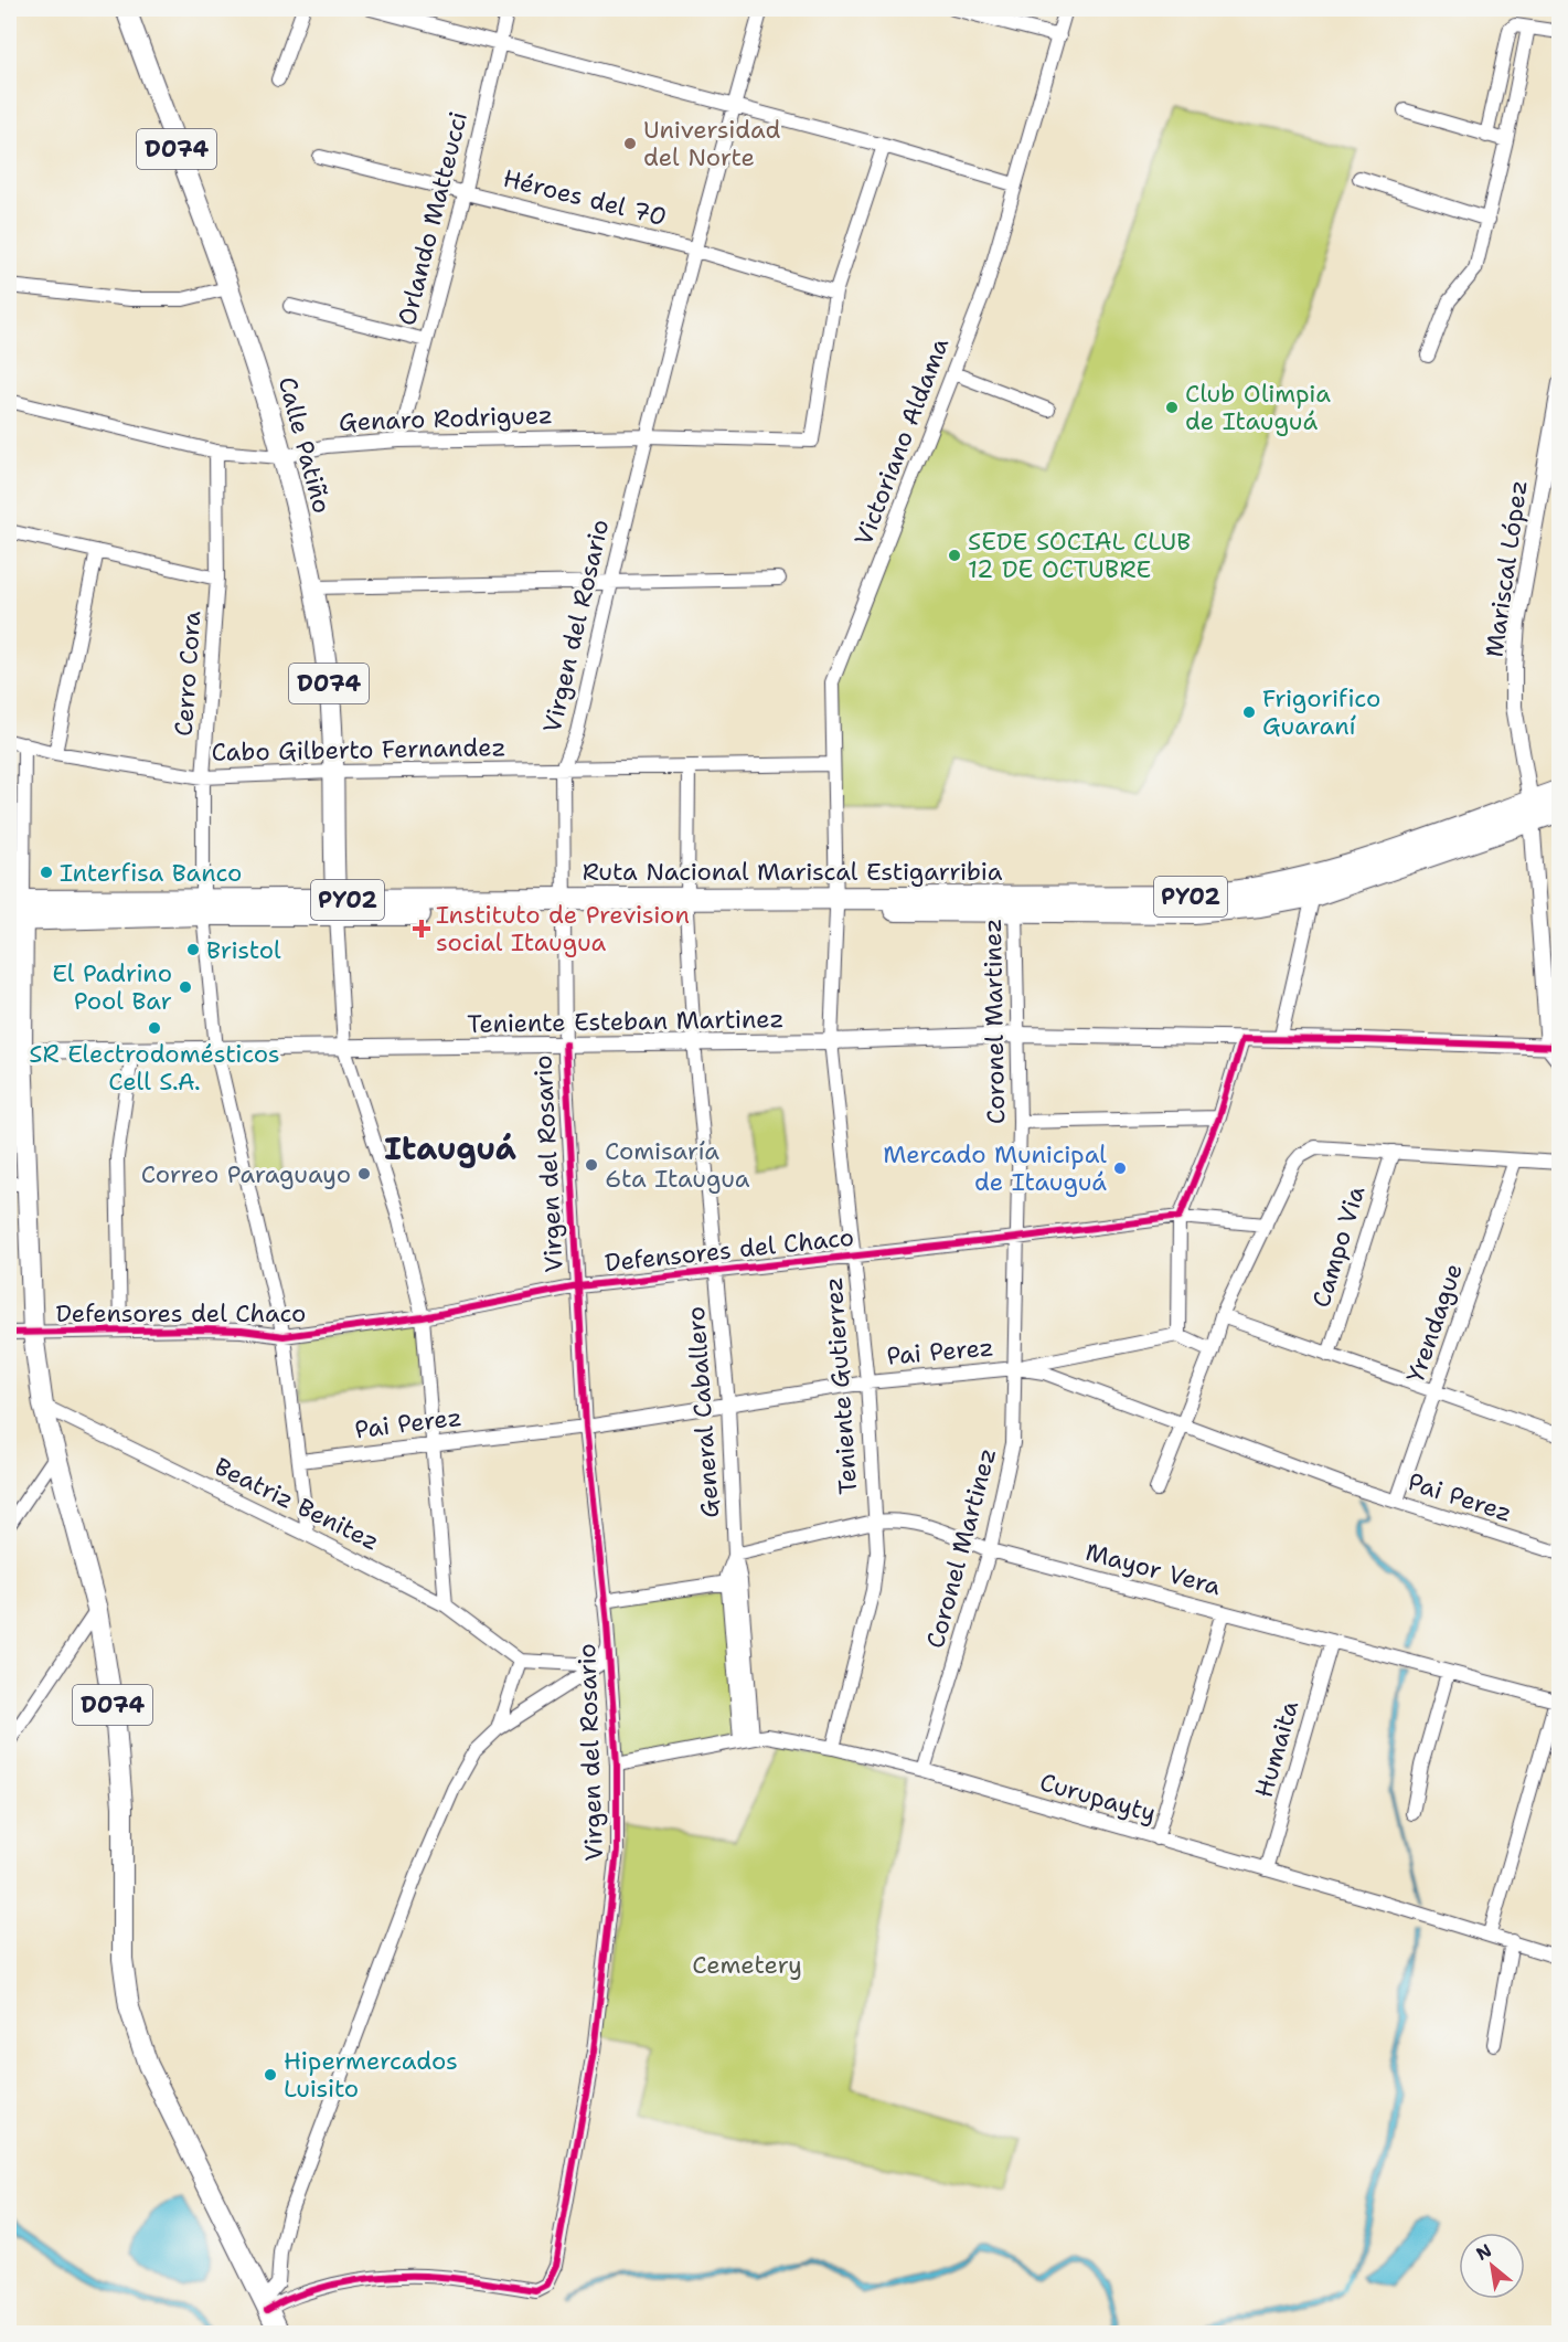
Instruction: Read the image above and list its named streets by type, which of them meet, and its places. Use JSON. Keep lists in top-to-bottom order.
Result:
{
  "streets": {
    "highway": ["Ruta Nacional Mariscal Estigarribia", "PY02"],
    "main road": ["D074", "Calle Patiño"],
    "street": [
      "Héroes del 70",
      "Orlando Matteucci",
      "Genaro Rodriguez",
      "Victoriano Aldama",
      "Mariscal López",
      "Virgen del Rosario",
      "Cerro Cora",
      "Cabo Gilberto Fernandez",
      "Teniente Esteban Martinez",
      "Coronel Martinez",
      "Campo Via",
      "Defensores del Chaco",
      "Yrendague",
      "Pai Perez",
      "Teniente Gutierrez",
      "General Caballero",
      "Beatriz Benitez",
      "Mayor Vera",
      "Humaita",
      "Curupayty"
    ]
  },
  "crossings": [
    ["D074", "Virgen del Rosario"],
    ["D074", "Ruta Nacional Mariscal Estigarribia"],
    ["D074", "Teniente Esteban Martinez"],
    ["D074", "Defensores del Chaco"],
    ["D074", "Beatriz Benitez"],
    ["Héroes del 70", "Orlando Matteucci"],
    ["Héroes del 70", "Genaro Rodriguez"],
    ["Héroes del 70", "Virgen del Rosario"],
    ["Orlando Matteucci", "Genaro Rodriguez"],
    ["Genaro Rodriguez", "Calle Patiño"],
    ["Genaro Rodriguez", "Virgen del Rosario"],
    ["Genaro Rodriguez", "Cerro Cora"],
    ["Victoriano Aldama", "Cabo Gilberto Fernandez"],
    ["Victoriano Aldama", "Ruta Nacional Mariscal Estigarribia"],
    ["Victoriano Aldama", "Teniente Gutierrez"],
    ["Calle Patiño", "Cabo Gilberto Fernandez"],
    ["Calle Patiño", "Ruta Nacional Mariscal Estigarribia"],
    ["Mariscal López", "Ruta Nacional Mariscal Estigarribia"],
    ["Mariscal López", "Teniente Esteban Martinez"],
    ["Virgen del Rosario", "Cabo Gilberto Fernandez"],
    ["Virgen del Rosario", "Ruta Nacional Mariscal Estigarribia"],
    ["Virgen del Rosario", "Teniente Esteban Martinez"],
    ["Virgen del Rosario", "Defensores del Chaco"],
    ["Virgen del Rosario", "Pai Perez"],
    ["Virgen del Rosario", "Curupayty"],
    ["Cerro Cora", "Cabo Gilberto Fernandez"],
    ["Cerro Cora", "Ruta Nacional Mariscal Estigarribia"],
    ["Cerro Cora", "Teniente Esteban Martinez"],
    ["Cerro Cora", "Defensores del Chaco"],
    ["Cerro Cora", "Pai Perez"],
    ["Cerro Cora", "Beatriz Benitez"],
    ["Cabo Gilberto Fernandez", "General Caballero"],
    ["Ruta Nacional Mariscal Estigarribia", "Coronel Martinez"],
    ["Ruta Nacional Mariscal Estigarribia", "Teniente Gutierrez"],
    ["Ruta Nacional Mariscal Estigarribia", "General Caballero"],
    ["Teniente Esteban Martinez", "Coronel Martinez"],
    ["Teniente Esteban Martinez", "Teniente Gutierrez"],
    ["Teniente Esteban Martinez", "General Caballero"],
    ["Coronel Martinez", "Defensores del Chaco"],
    ["Coronel Martinez", "Pai Perez"],
    ["Coronel Martinez", "Mayor Vera"],
    ["Coronel Martinez", "Curupayty"],
    ["Defensores del Chaco", "Teniente Gutierrez"],
    ["Defensores del Chaco", "General Caballero"],
    ["Yrendague", "Pai Perez"],
    ["Pai Perez", "Teniente Gutierrez"],
    ["Pai Perez", "General Caballero"],
    ["Teniente Gutierrez", "Mayor Vera"],
    ["Teniente Gutierrez", "Curupayty"],
    ["General Caballero", "Mayor Vera"],
    ["General Caballero", "Curupayty"],
    ["Mayor Vera", "Humaita"],
    ["Humaita", "Curupayty"]
  ],
  "districts": ["Itauguá"],
  "parks": ["Cemetery"],
  "places": {
    "other": [
      "Universidad del Norte",
      "Club Olimpia de Itauguá",
      "SEDE SOCIAL CLUB 12 DE OCTUBRE",
      "Frigorifico Guaraní",
      "Interfisa Banco",
      "Bristol",
      "El Padrino Pool Bar",
      "SR Electrodomésticos Cell S.A.",
      "Comisaría 6ta Itaugua",
      "Mercado Municipal de Itauguá",
      "Correo Paraguayo",
      "Hipermercados Luisito"
    ],
    "health": ["Instituto de Prevision social Itaugua"]
  },
  "north": "top left"
}
